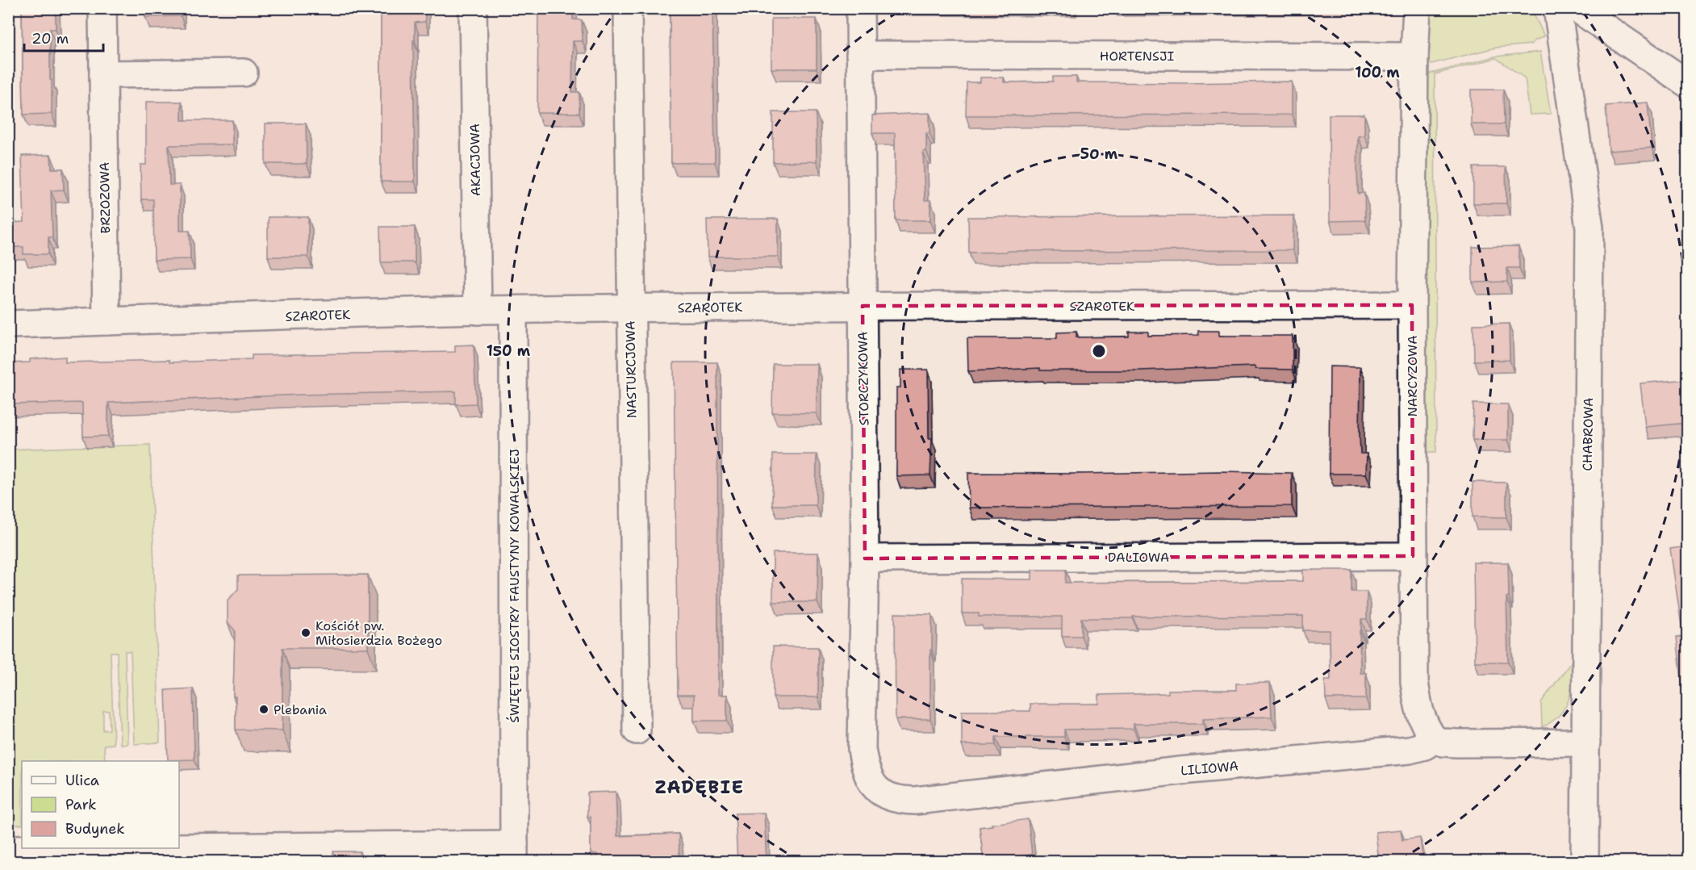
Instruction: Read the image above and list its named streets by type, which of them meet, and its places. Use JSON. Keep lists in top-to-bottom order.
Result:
{
  "streets": {
    "street": [
      "HORTENSJI",
      "AKACJOWA",
      "BRZOZOWA",
      "SZAROTEK",
      "NASTURCJOWA",
      "NARCYZOWA",
      "STORCZYKOWA",
      "CHABROWA",
      "DALIOWA",
      "ŚWIĘTEJ SIOSTRY FAUSTYNY KOWALSKIEJ",
      "LILIOWA"
    ]
  },
  "crossings": [
    ["HORTENSJI", "NARCYZOWA"],
    ["HORTENSJI", "STORCZYKOWA"],
    ["AKACJOWA", "SZAROTEK"],
    ["BRZOZOWA", "SZAROTEK"],
    ["SZAROTEK", "NASTURCJOWA"],
    ["SZAROTEK", "NARCYZOWA"],
    ["SZAROTEK", "STORCZYKOWA"],
    ["SZAROTEK", "ŚWIĘTEJ SIOSTRY FAUSTYNY KOWALSKIEJ"],
    ["NARCYZOWA", "DALIOWA"],
    ["NARCYZOWA", "LILIOWA"],
    ["STORCZYKOWA", "DALIOWA"],
    ["STORCZYKOWA", "LILIOWA"]
  ],
  "districts": ["ZADĘBIE"],
  "places": ["Kościół pw. Miłosierdzia Bożego", "Plebania"],
  "legend": ["Ulica", "Park", "Budynek"],
  "scale_bar": "20 m",
  "rings": ["100 m", "50 m", "150 m"]
}
